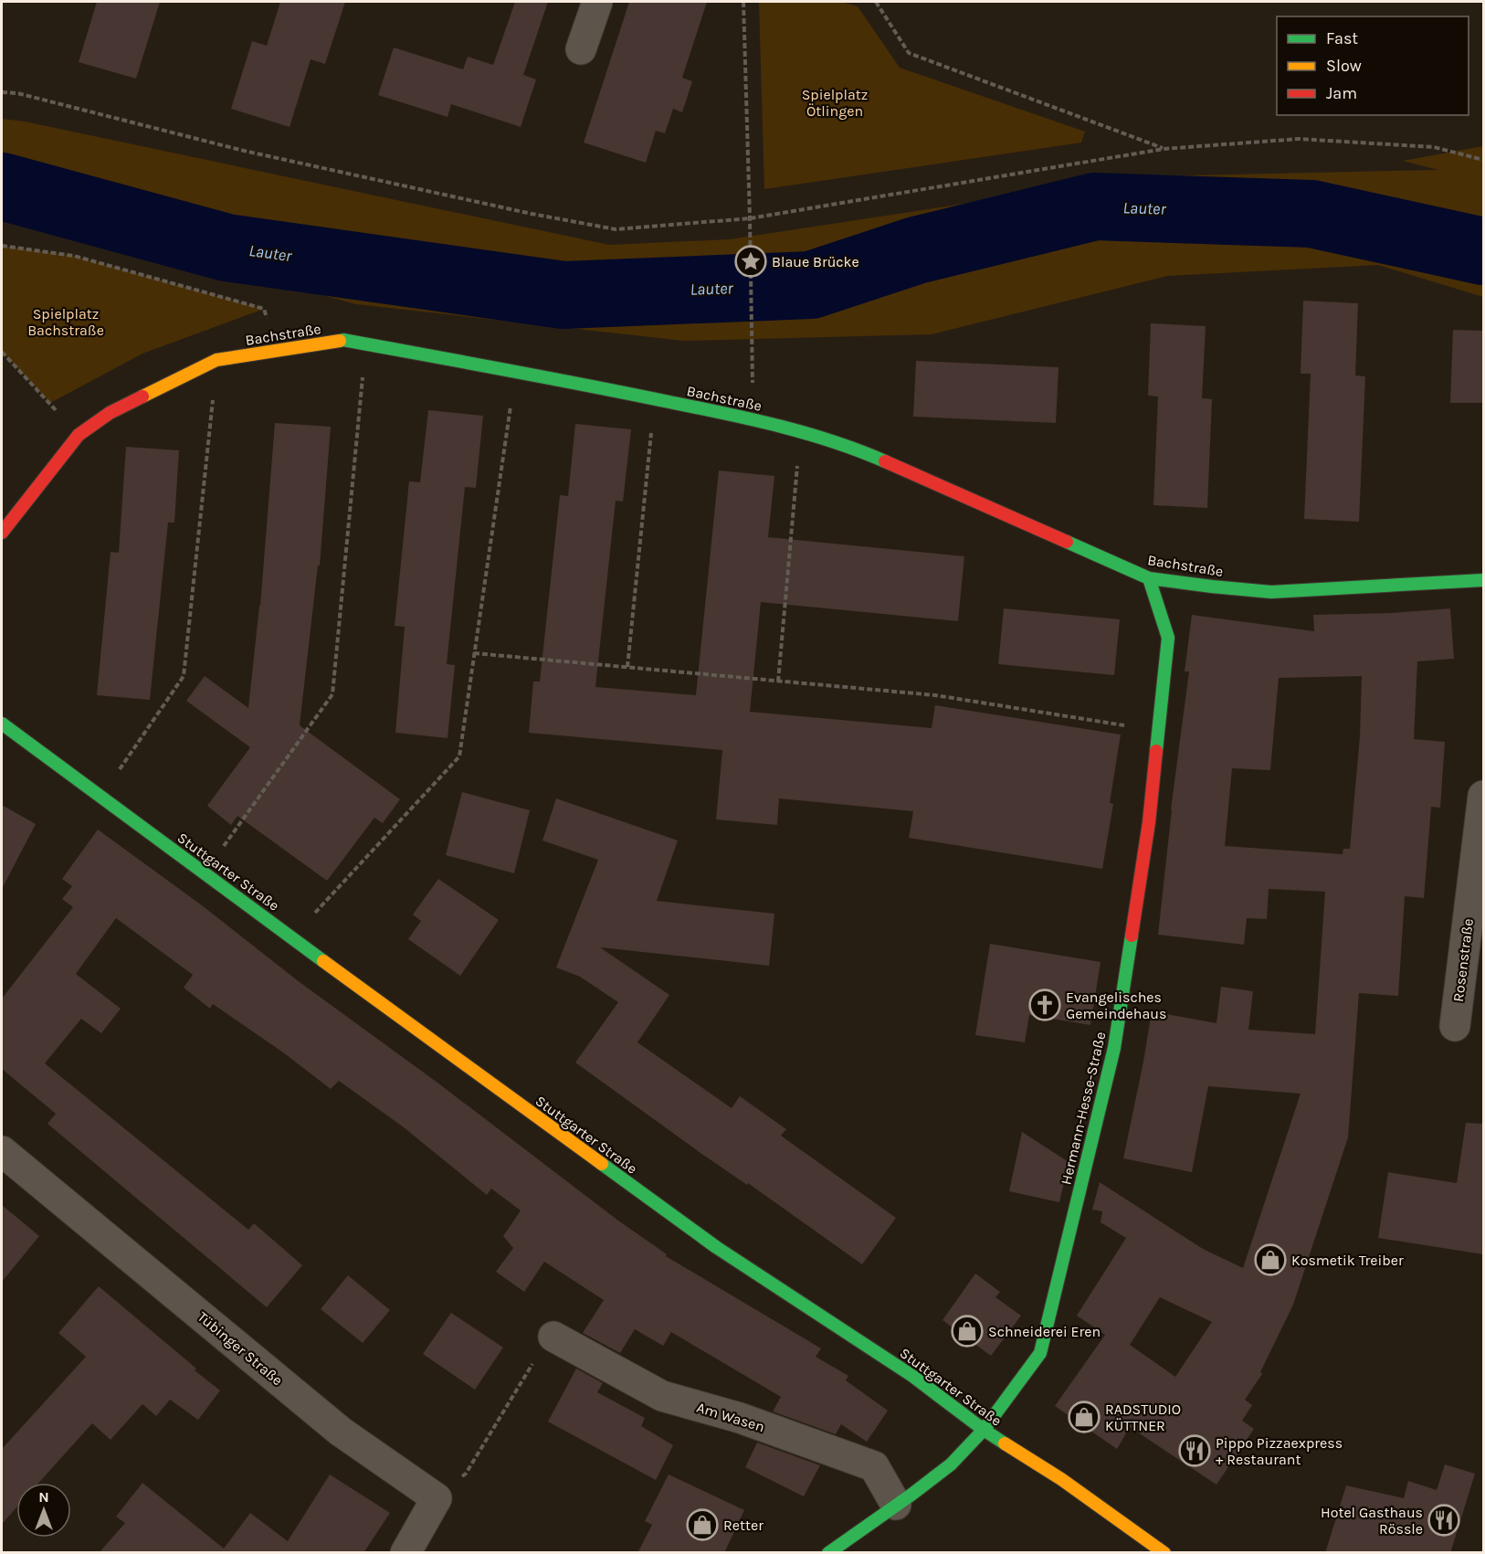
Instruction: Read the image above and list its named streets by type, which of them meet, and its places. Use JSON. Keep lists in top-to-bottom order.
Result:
{
  "streets": {
    "street": [
      "Bachstraße",
      "Stuttgarter Straße",
      "Rosenstraße",
      "Hermann-Hesse-Straße",
      "Tübinger Straße",
      "Am Wasen"
    ]
  },
  "crossings": [
    ["Bachstraße", "Hermann-Hesse-Straße"],
    ["Stuttgarter Straße", "Hermann-Hesse-Straße"]
  ],
  "water": ["Lauter"],
  "parks": ["Spielplatz Ötlingen", "Spielplatz Bachstraße"],
  "places": {
    "place": ["Blaue Brücke"],
    "church": ["Evangelisches Gemeindehaus"],
    "shop": [
      "Kosmetik Treiber",
      "Schneiderei Eren",
      "RADSTUDIO KÜTTNER",
      "Retter"
    ],
    "restaurant": ["Pippo Pizzaexpress + Restaurant", "Hotel Gasthaus Rössle"]
  },
  "legend": ["Fast", "Slow", "Jam"],
  "north": "top"
}
